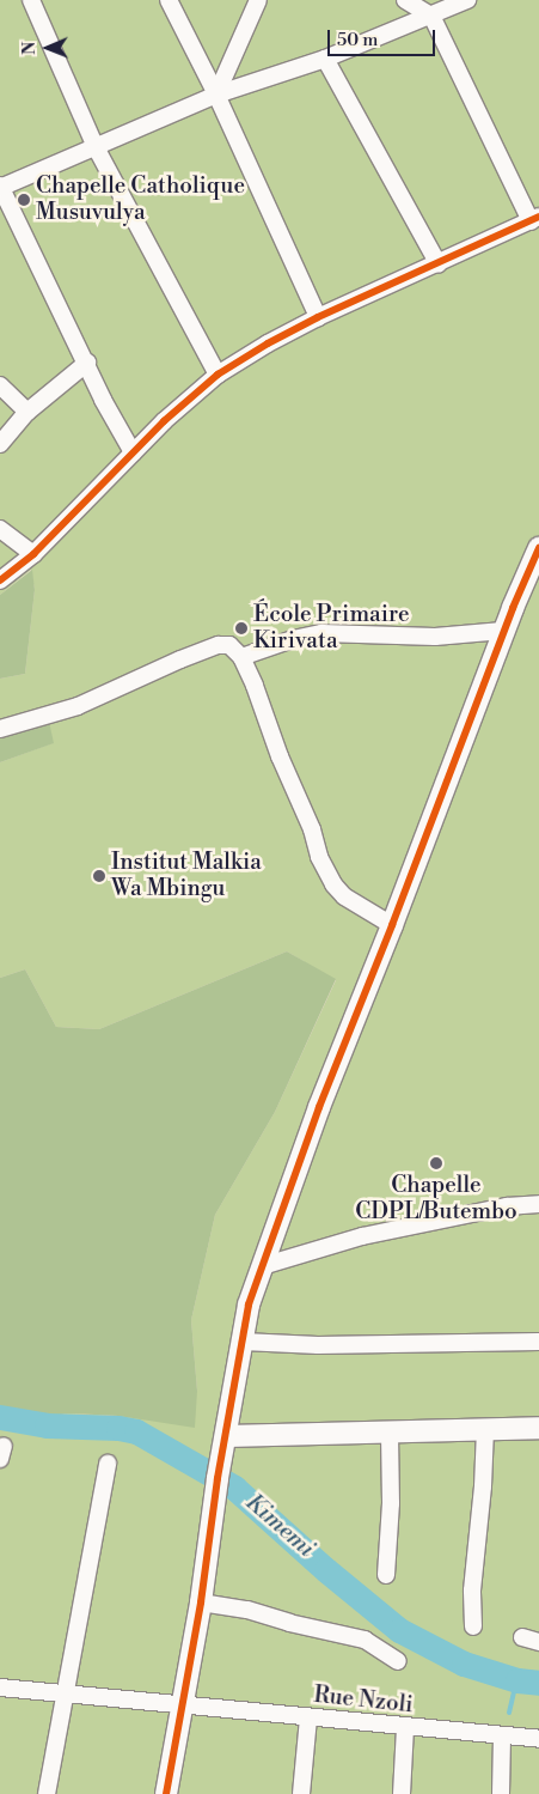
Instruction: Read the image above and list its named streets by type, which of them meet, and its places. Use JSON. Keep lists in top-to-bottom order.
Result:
{
  "streets": {
    "street": ["Rue Nzoli"]
  },
  "water": ["Kimemi"],
  "places": [
    "Chapelle Catholique Musuvulya",
    "École Primaire Kirivata",
    "Institut Malkia Wa Mbingu",
    "Chapelle CDPL/Butembo"
  ],
  "scale_bar": "50 m",
  "north": "left"
}
